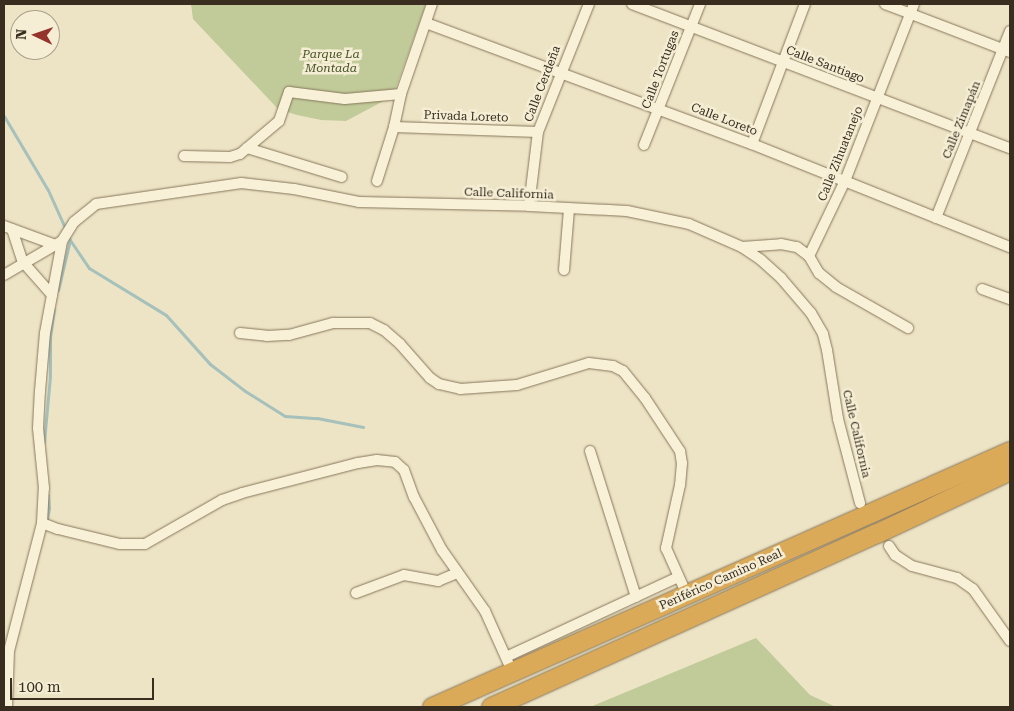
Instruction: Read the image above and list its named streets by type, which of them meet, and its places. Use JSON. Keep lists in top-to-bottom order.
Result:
{
  "streets": {
    "highway": ["Periférico Camino Real"],
    "street": [
      "Calle Santiago",
      "Calle Tortugas",
      "Calle Cerdeña",
      "Privada Loreto",
      "Calle Loreto",
      "Calle Zimapán",
      "Calle Zihuatanejo",
      "Calle California"
    ]
  },
  "crossings": [
    ["Calle Santiago", "Calle Tortugas"],
    ["Calle Santiago", "Calle Zimapán"],
    ["Calle Santiago", "Calle Zihuatanejo"],
    ["Calle Tortugas", "Calle Loreto"],
    ["Calle Cerdeña", "Privada Loreto"],
    ["Calle Cerdeña", "Calle Loreto"],
    ["Calle Cerdeña", "Calle California"],
    ["Calle Loreto", "Calle Zimapán"],
    ["Calle Loreto", "Calle Zihuatanejo"]
  ],
  "parks": ["Parque La Montada"],
  "scale_bar": "100 m",
  "north": "left"
}
